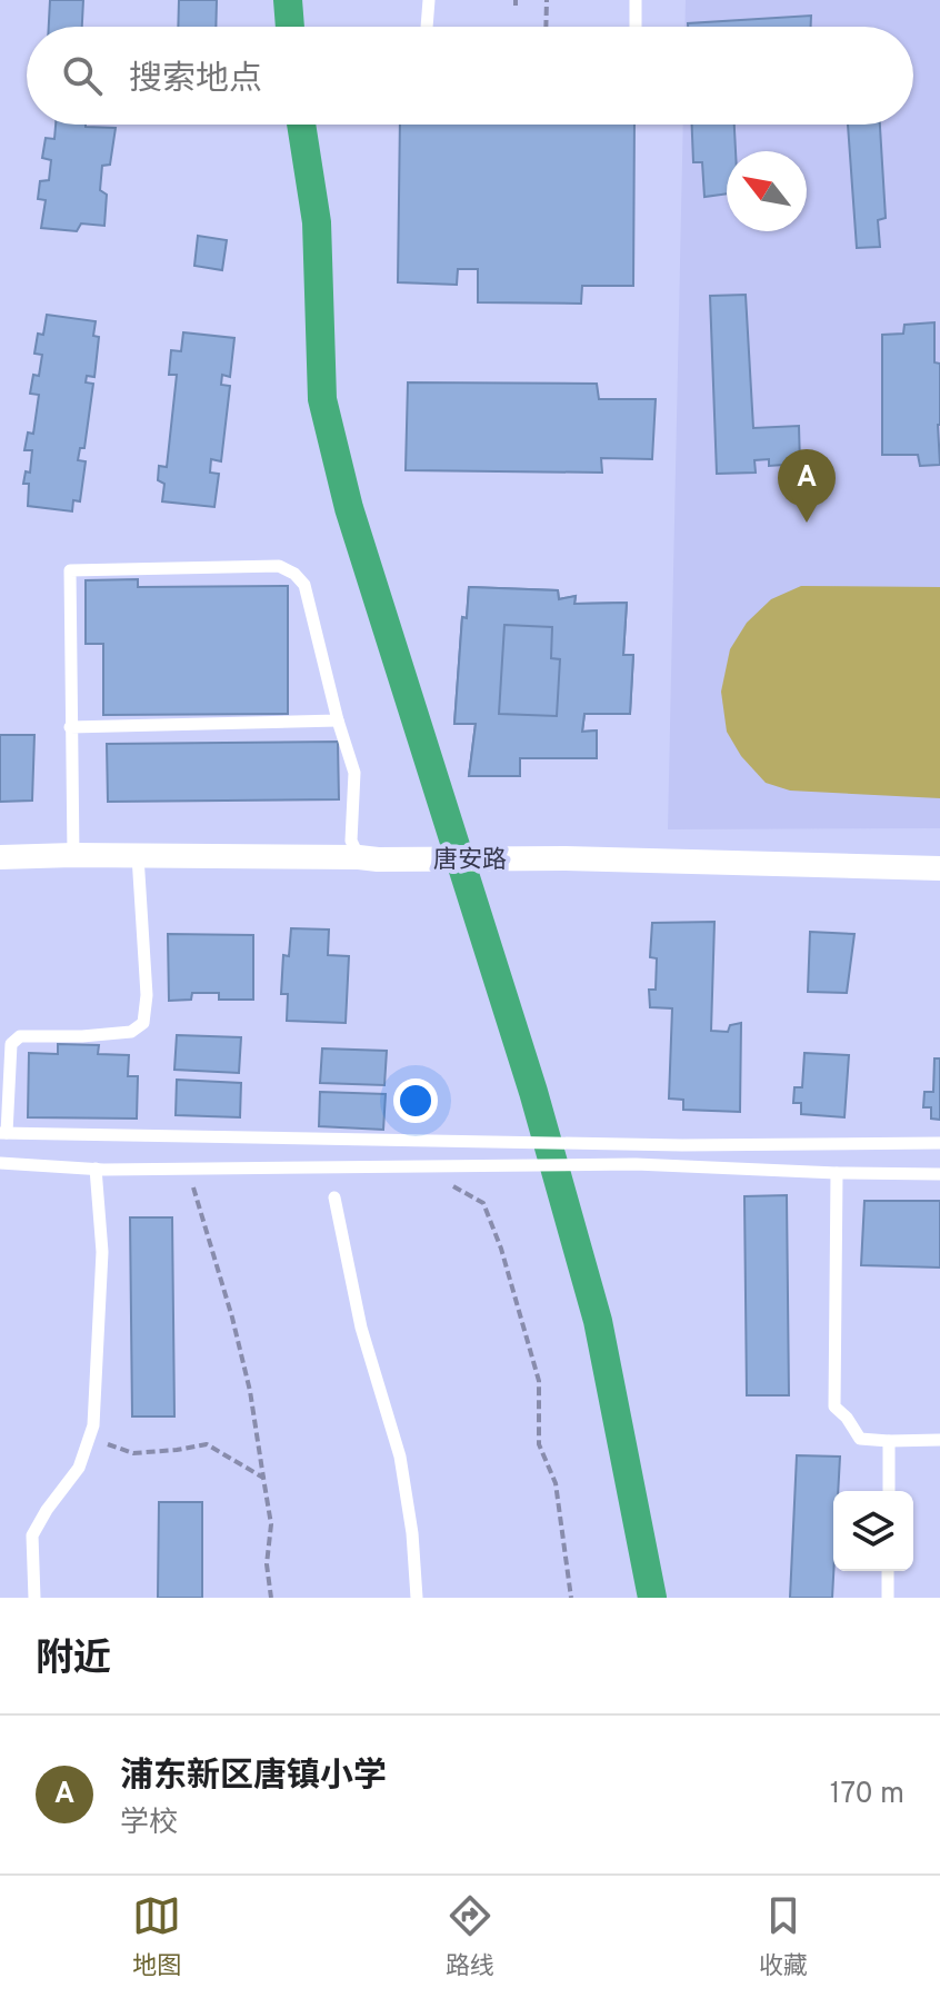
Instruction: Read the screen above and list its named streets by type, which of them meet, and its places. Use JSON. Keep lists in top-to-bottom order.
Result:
{
  "streets": {
    "street": ["唐安路"]
  },
  "north": "top left",
  "page": {
    "search": "搜索地点",
    "pins": "A",
    "heading": "附近",
    "list": [
      {
        "mark": "A",
        "name": "浦东新区唐镇小学",
        "note": "学校",
        "value": "170 m"
      }
    ],
    "nav": ["地图", "路线", "收藏"]
  }
}
